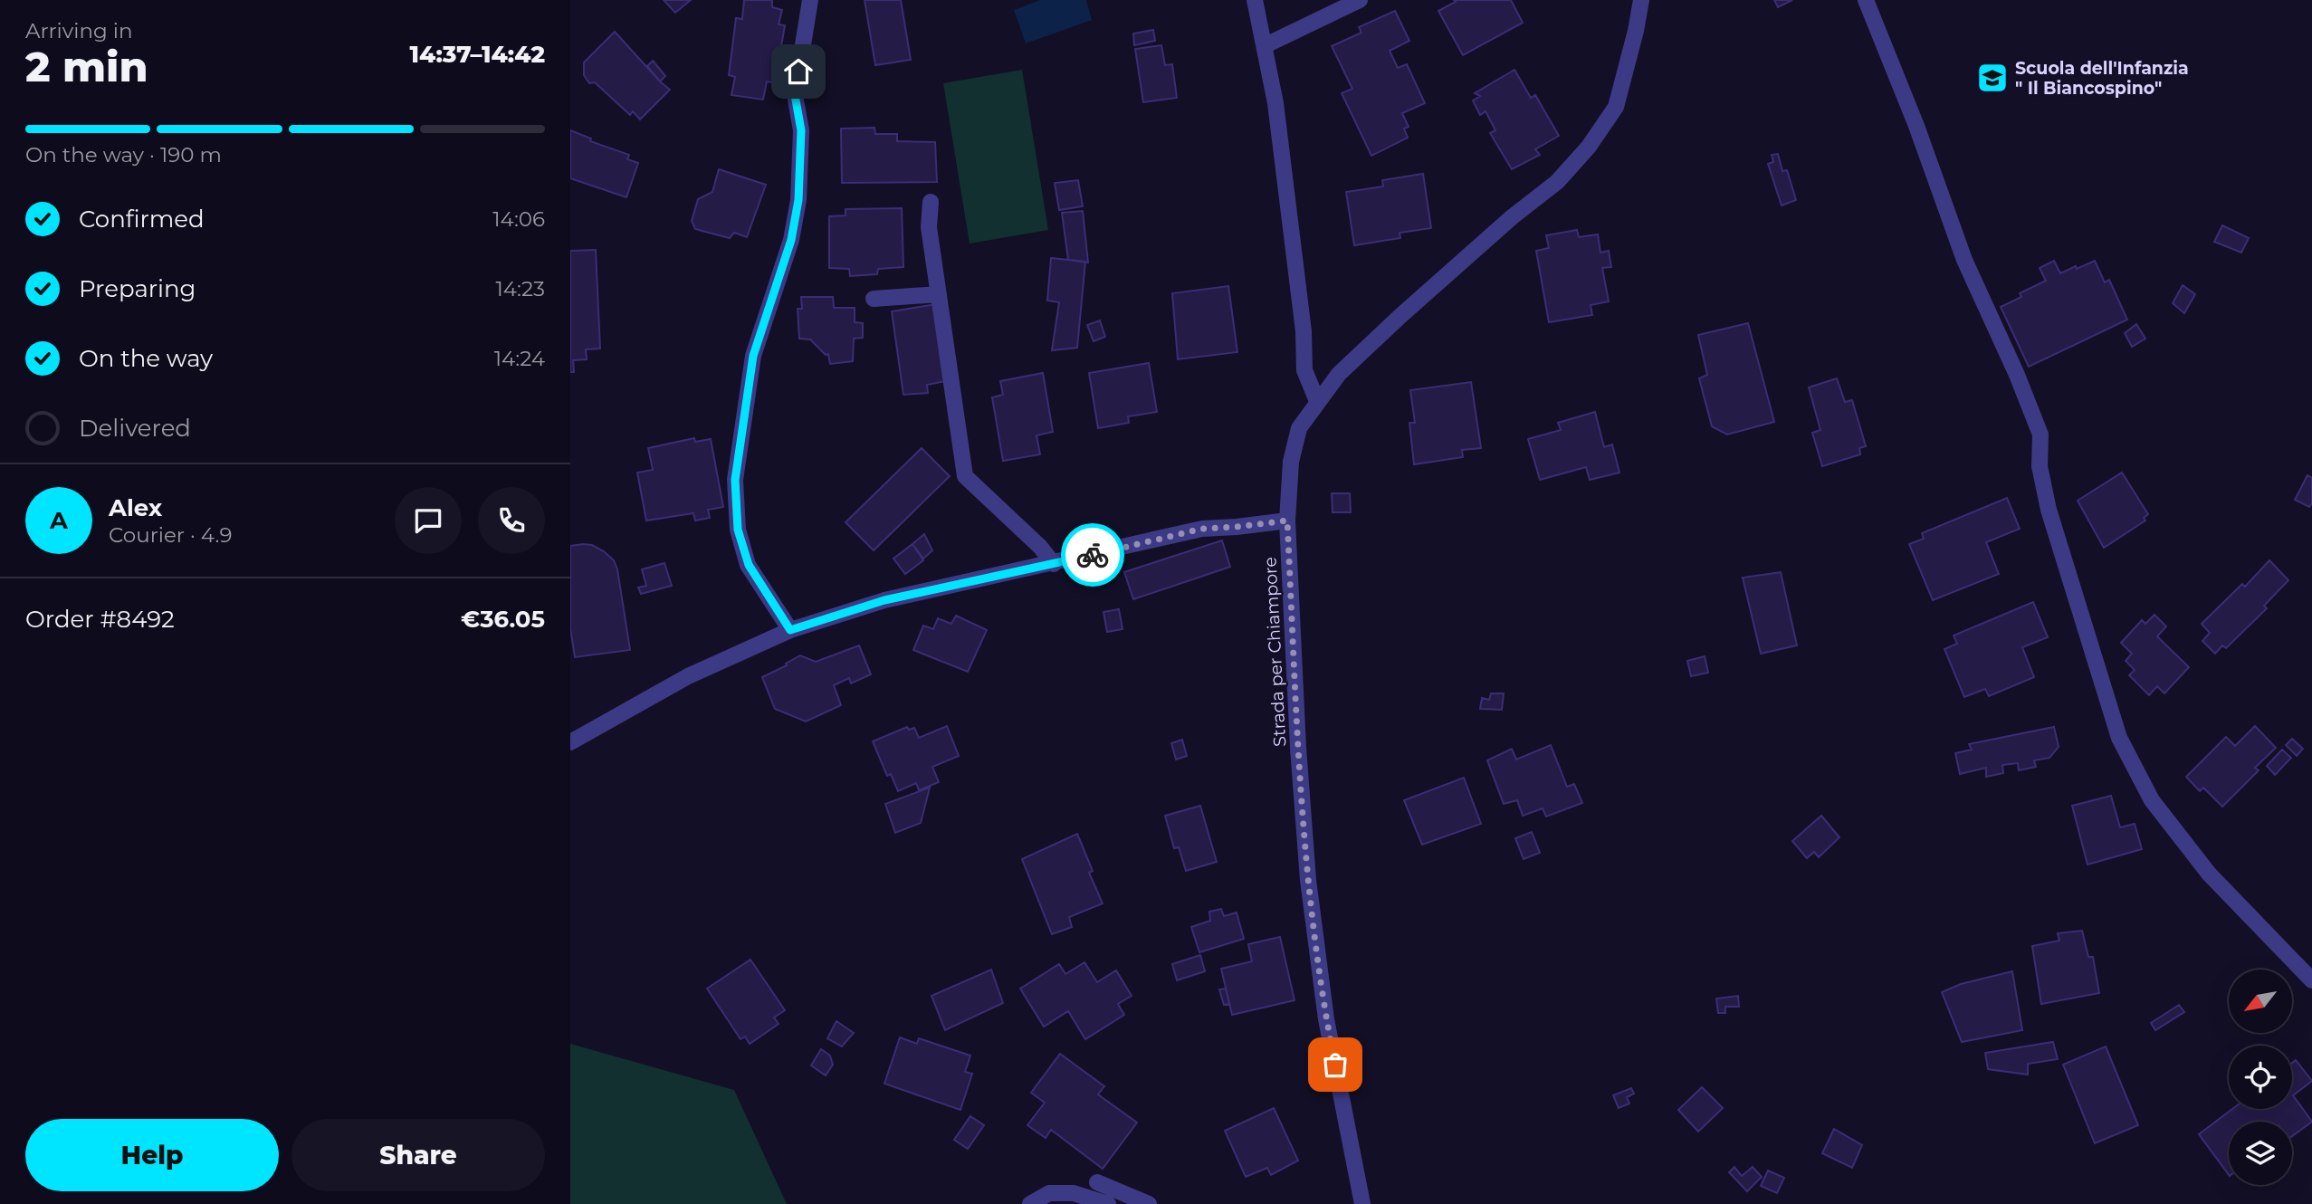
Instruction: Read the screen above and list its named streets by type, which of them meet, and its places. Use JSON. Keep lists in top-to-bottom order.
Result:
{
  "streets": {
    "street": ["Strada per Chiampore"]
  },
  "places": {
    "school or university": ["Scuola dell'Infanzia \" Il Biancospino\""]
  },
  "north": "bottom left",
  "page": {
    "heading": ["2 min", "Arriving in", "14:37–14:42"],
    "panel": [
      "Alex",
      "Courier · 4.9",
      "Order #8492",
      "€36.05"
    ],
    "bar": "On the way · 190 m",
    "list": [
      ["Confirmed", "14:06"],
      ["Preparing", "14:23"],
      ["On the way", "14:24"],
      "Delivered"
    ],
    "round": "A",
    "buttons": ["Help", "Share"]
  }
}
